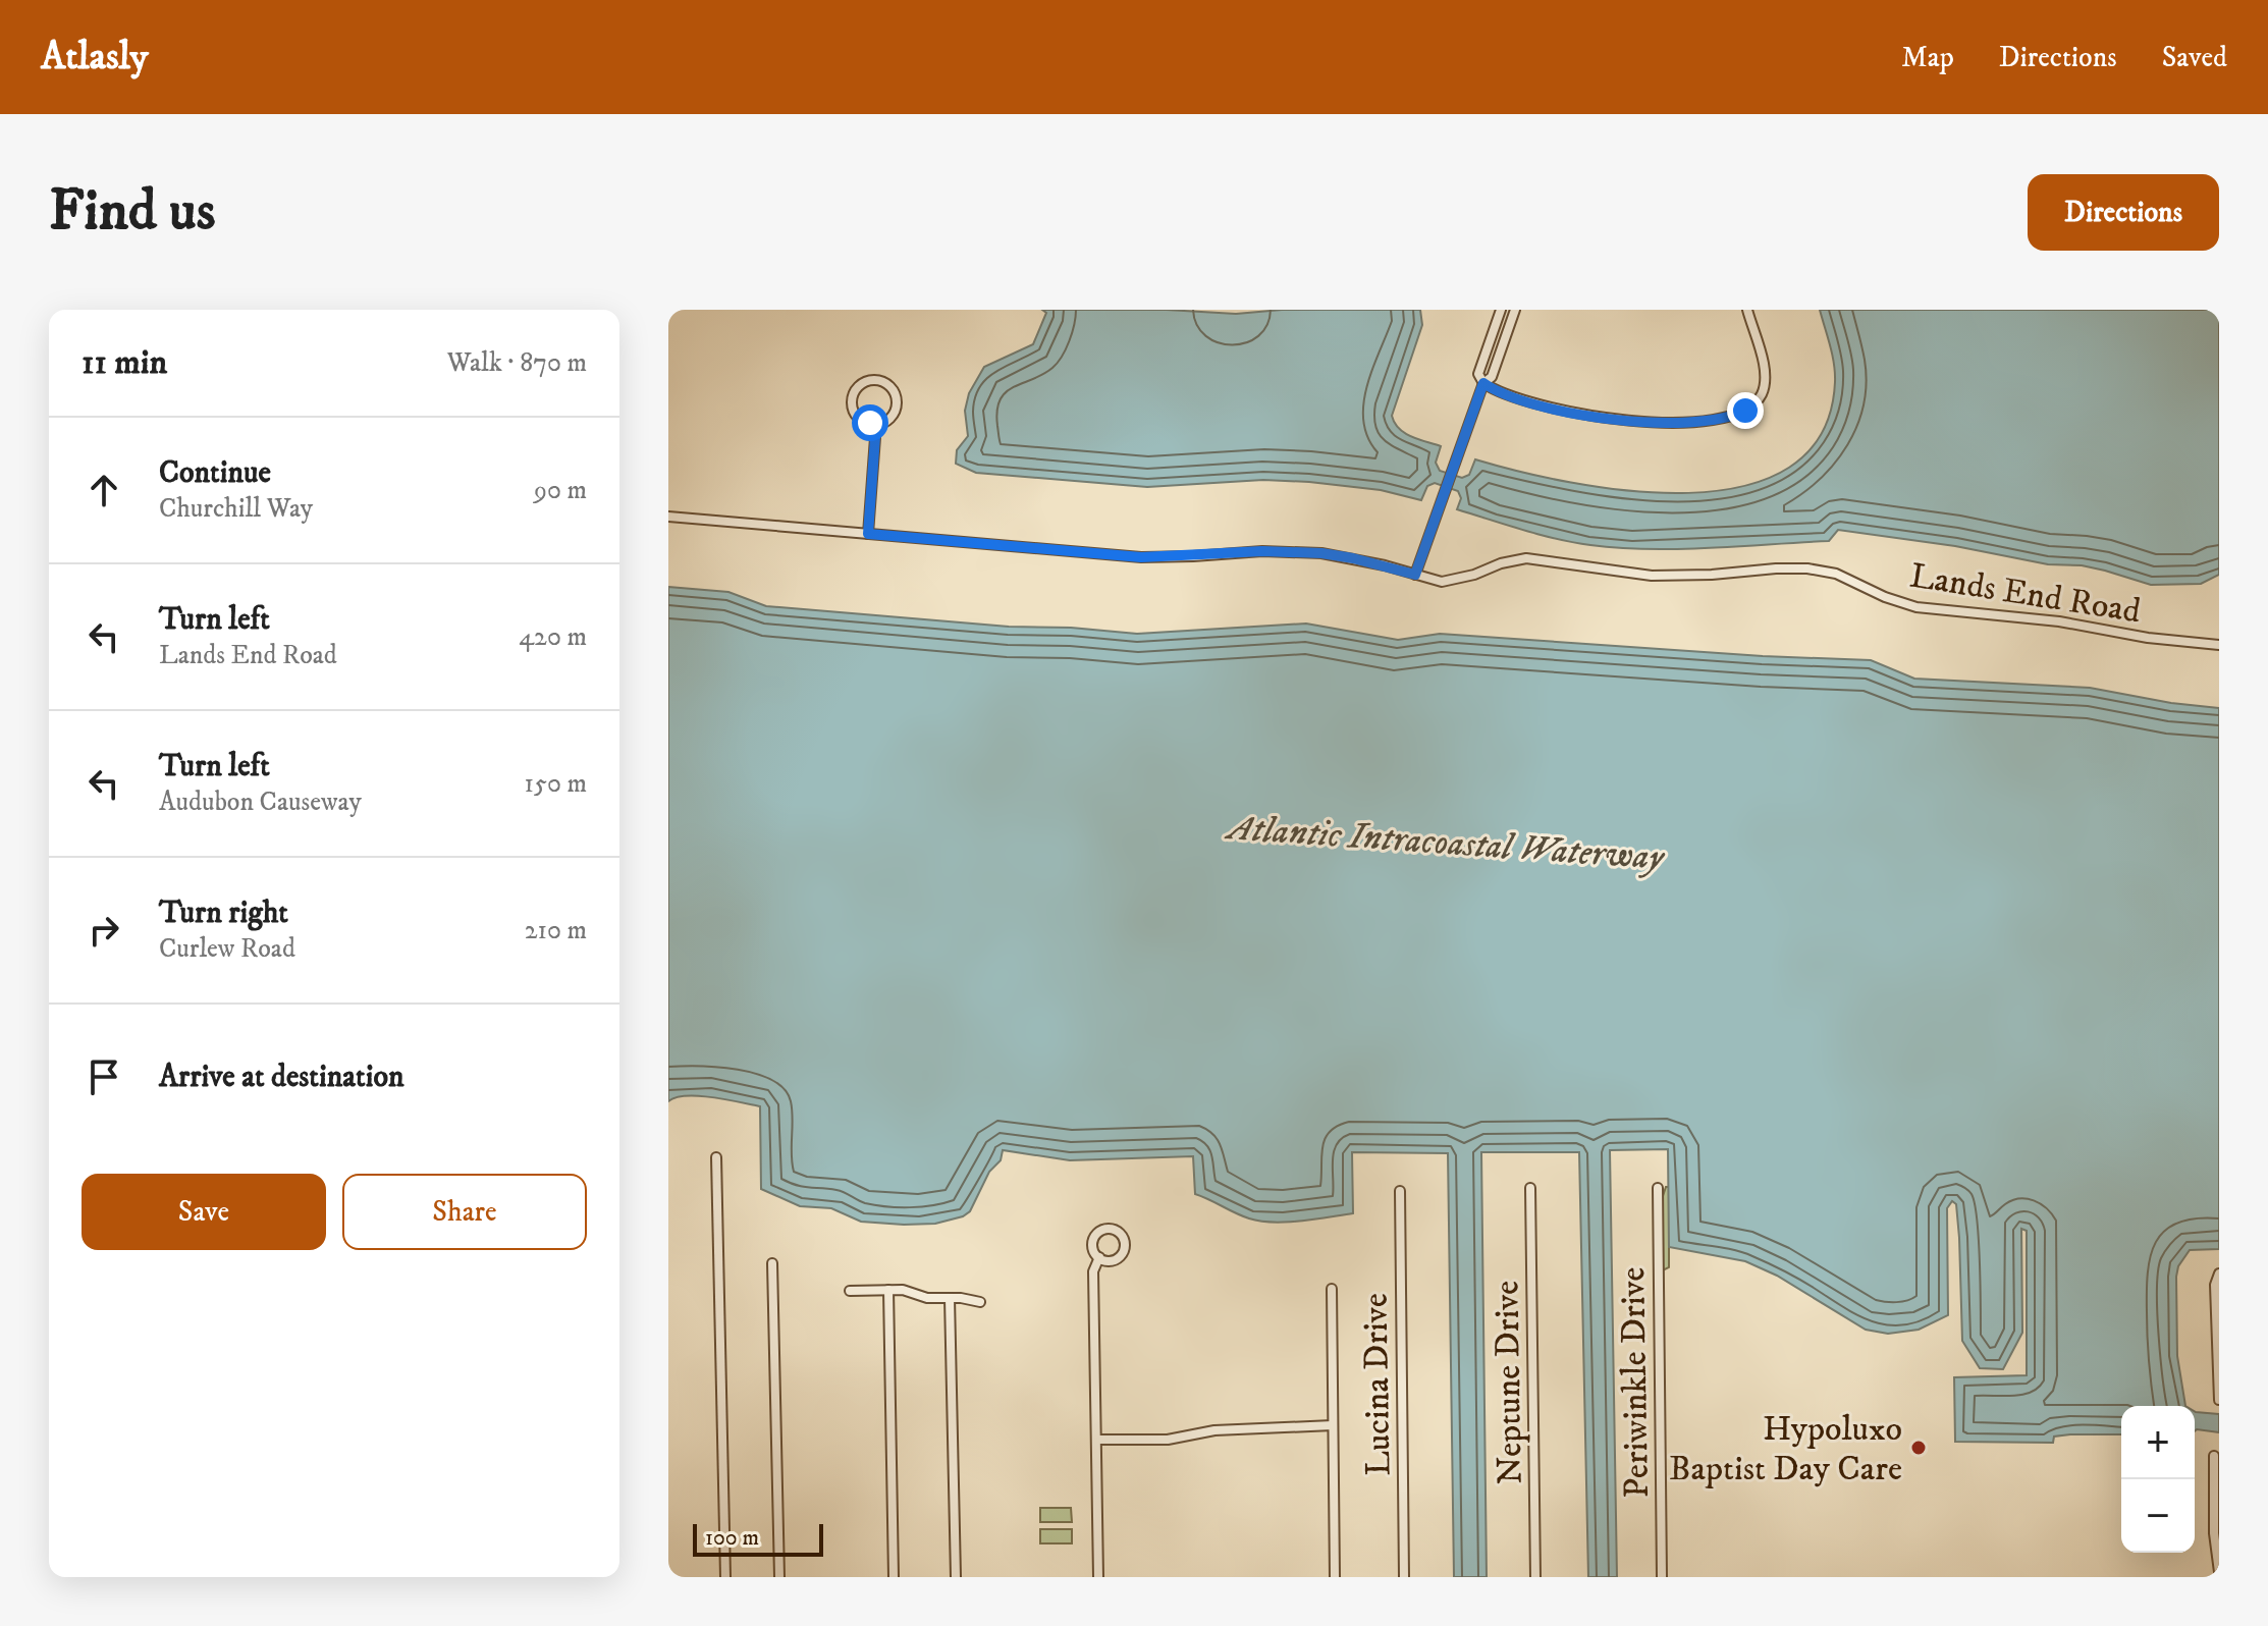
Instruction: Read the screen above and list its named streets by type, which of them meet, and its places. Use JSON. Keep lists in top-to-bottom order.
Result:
{
  "streets": {
    "street": [
      "Lands End Road",
      "Neptune Drive",
      "Periwinkle Drive",
      "Lucina Drive"
    ]
  },
  "water": ["Atlantic Intracoastal Waterway"],
  "places": ["Hypoluxo Baptist Day Care"],
  "scale_bar": "100 m",
  "page": {
    "header": "Atlasly",
    "nav": ["Map", "Directions", "Saved"],
    "buttons": [
      "Directions",
      ["Save", "Share"]
    ],
    "title": "Find us",
    "heading": ["11 min", "Walk · 870 m"],
    "list": [
      ["Continue", "Churchill Way", "90 m"],
      ["Turn left", "Lands End Road", "420 m"],
      ["Turn left", "Audubon Causeway", "150 m"],
      ["Turn right", "Curlew Road", "210 m"],
      "Arrive at destination"
    ],
    "map_buttons": ["+", "−"],
    "scale": "100 m"
  }
}
